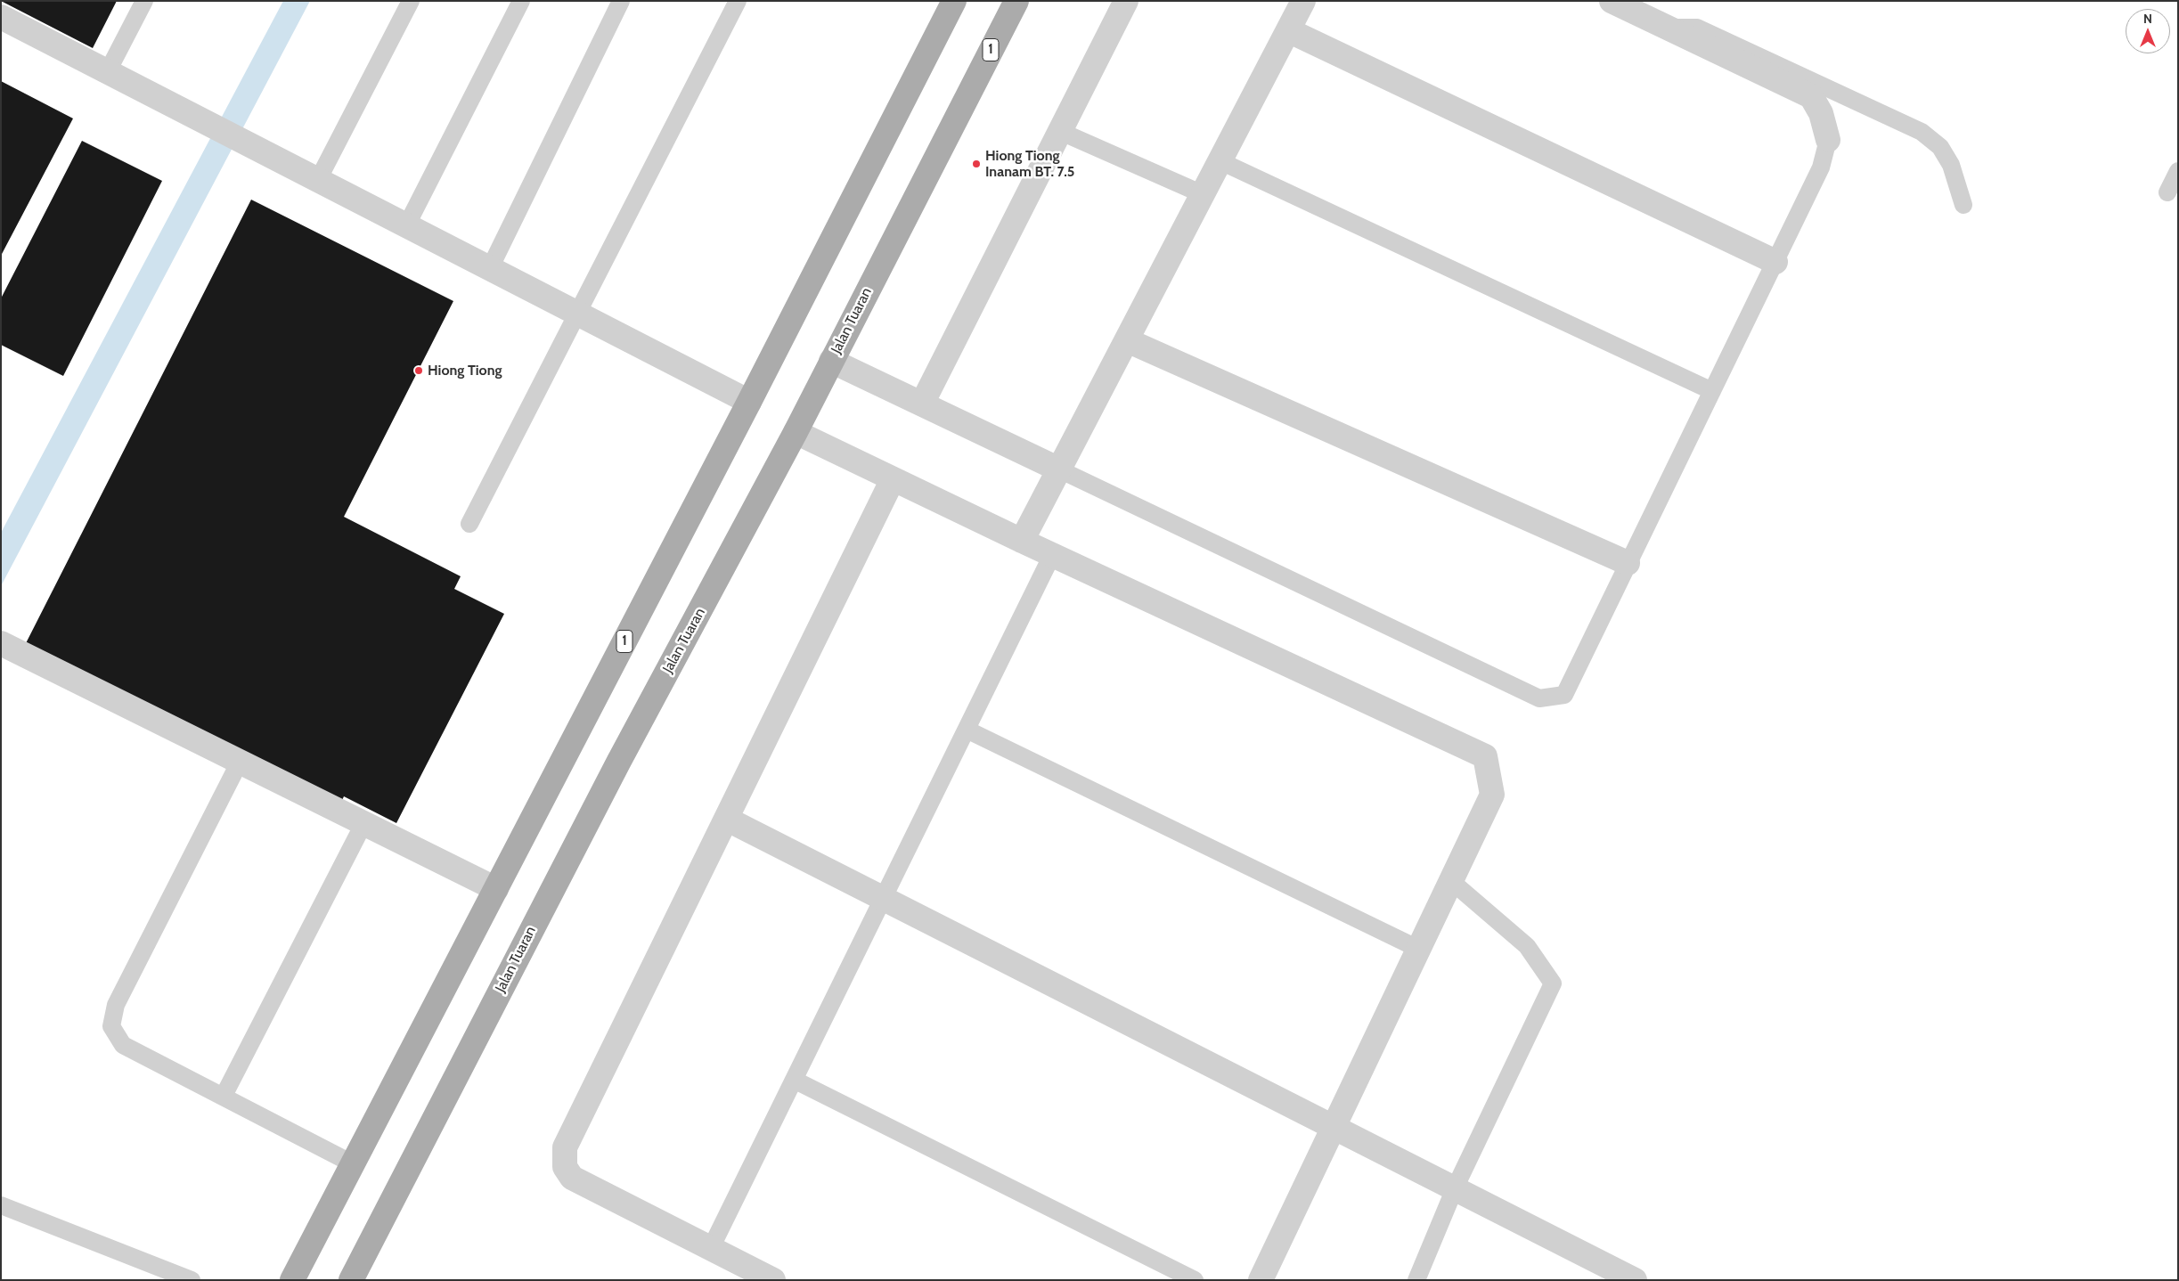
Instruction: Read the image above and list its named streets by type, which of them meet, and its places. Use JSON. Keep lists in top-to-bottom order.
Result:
{
  "streets": {
    "main road": ["1", "Jalan Tuaran"]
  },
  "places": ["Hiong Tiong Inanam BT. 7.5", "Hiong Tiong"],
  "north": "top"
}
